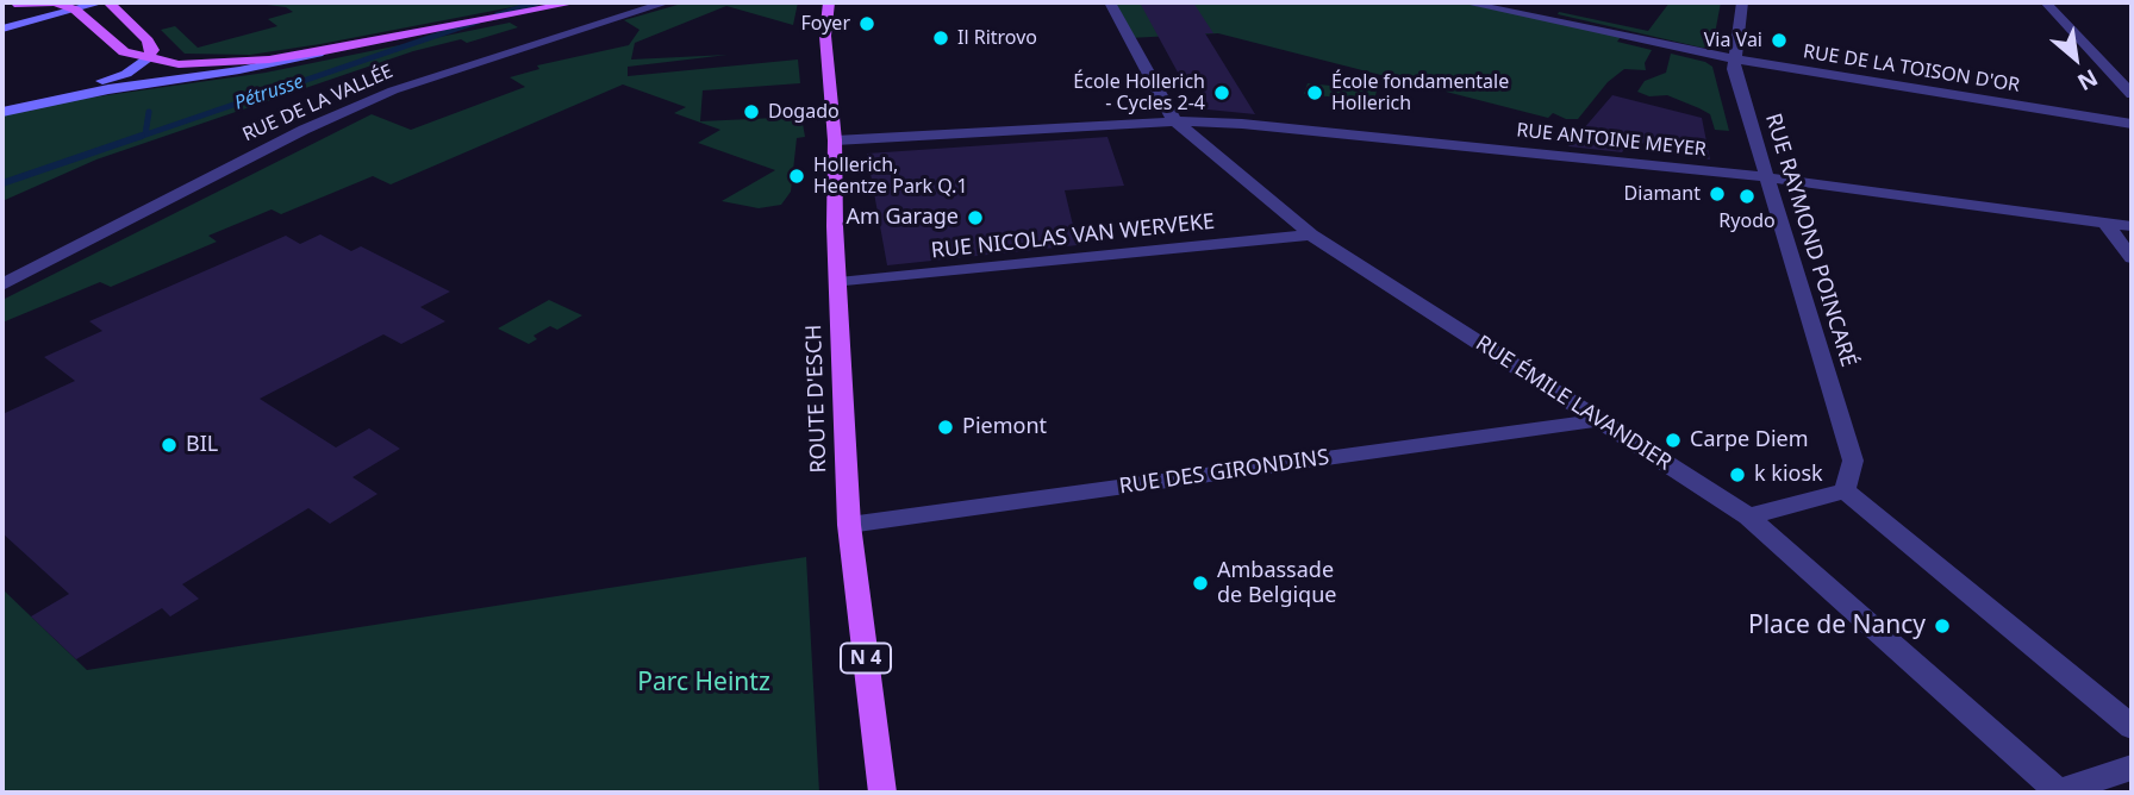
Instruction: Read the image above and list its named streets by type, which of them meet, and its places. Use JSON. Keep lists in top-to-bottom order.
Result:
{
  "streets": {
    "main road": ["ROUTE D'ESCH", "N 4"],
    "street": [
      "RUE DE LA TOISON D'OR",
      "RUE DE LA VALLÉE",
      "RUE ANTOINE MEYER",
      "RUE NICOLAS VAN WERVEKE",
      "RUE RAYMOND POINCARÉ",
      "RUE ÉMILE LAVANDIER",
      "RUE DES GIRONDINS"
    ]
  },
  "crossings": [
    ["RUE DE LA TOISON D'OR", "RUE RAYMOND POINCARÉ"],
    ["RUE ANTOINE MEYER", "RUE RAYMOND POINCARÉ"],
    ["RUE ANTOINE MEYER", "ROUTE D'ESCH"],
    ["RUE ANTOINE MEYER", "RUE ÉMILE LAVANDIER"],
    ["RUE NICOLAS VAN WERVEKE", "ROUTE D'ESCH"],
    ["RUE NICOLAS VAN WERVEKE", "RUE ÉMILE LAVANDIER"],
    ["ROUTE D'ESCH", "RUE DES GIRONDINS"],
    ["RUE ÉMILE LAVANDIER", "RUE DES GIRONDINS"]
  ],
  "water": ["Pétrusse"],
  "parks": ["Parc Heintz"],
  "places": [
    "Foyer",
    "Il Ritrovo",
    "Via Vai",
    "École Hollerich - Cycles 2-4",
    "École fondamentale Hollerich",
    "Dogado",
    "Hollerich, Heentze Park Q.1",
    "Diamant",
    "Ryodo",
    "Am Garage",
    "Piemont",
    "Carpe Diem",
    "BIL",
    "k kiosk",
    "Ambassade de Belgique",
    "Place de Nancy"
  ],
  "north": "bottom right"
}
